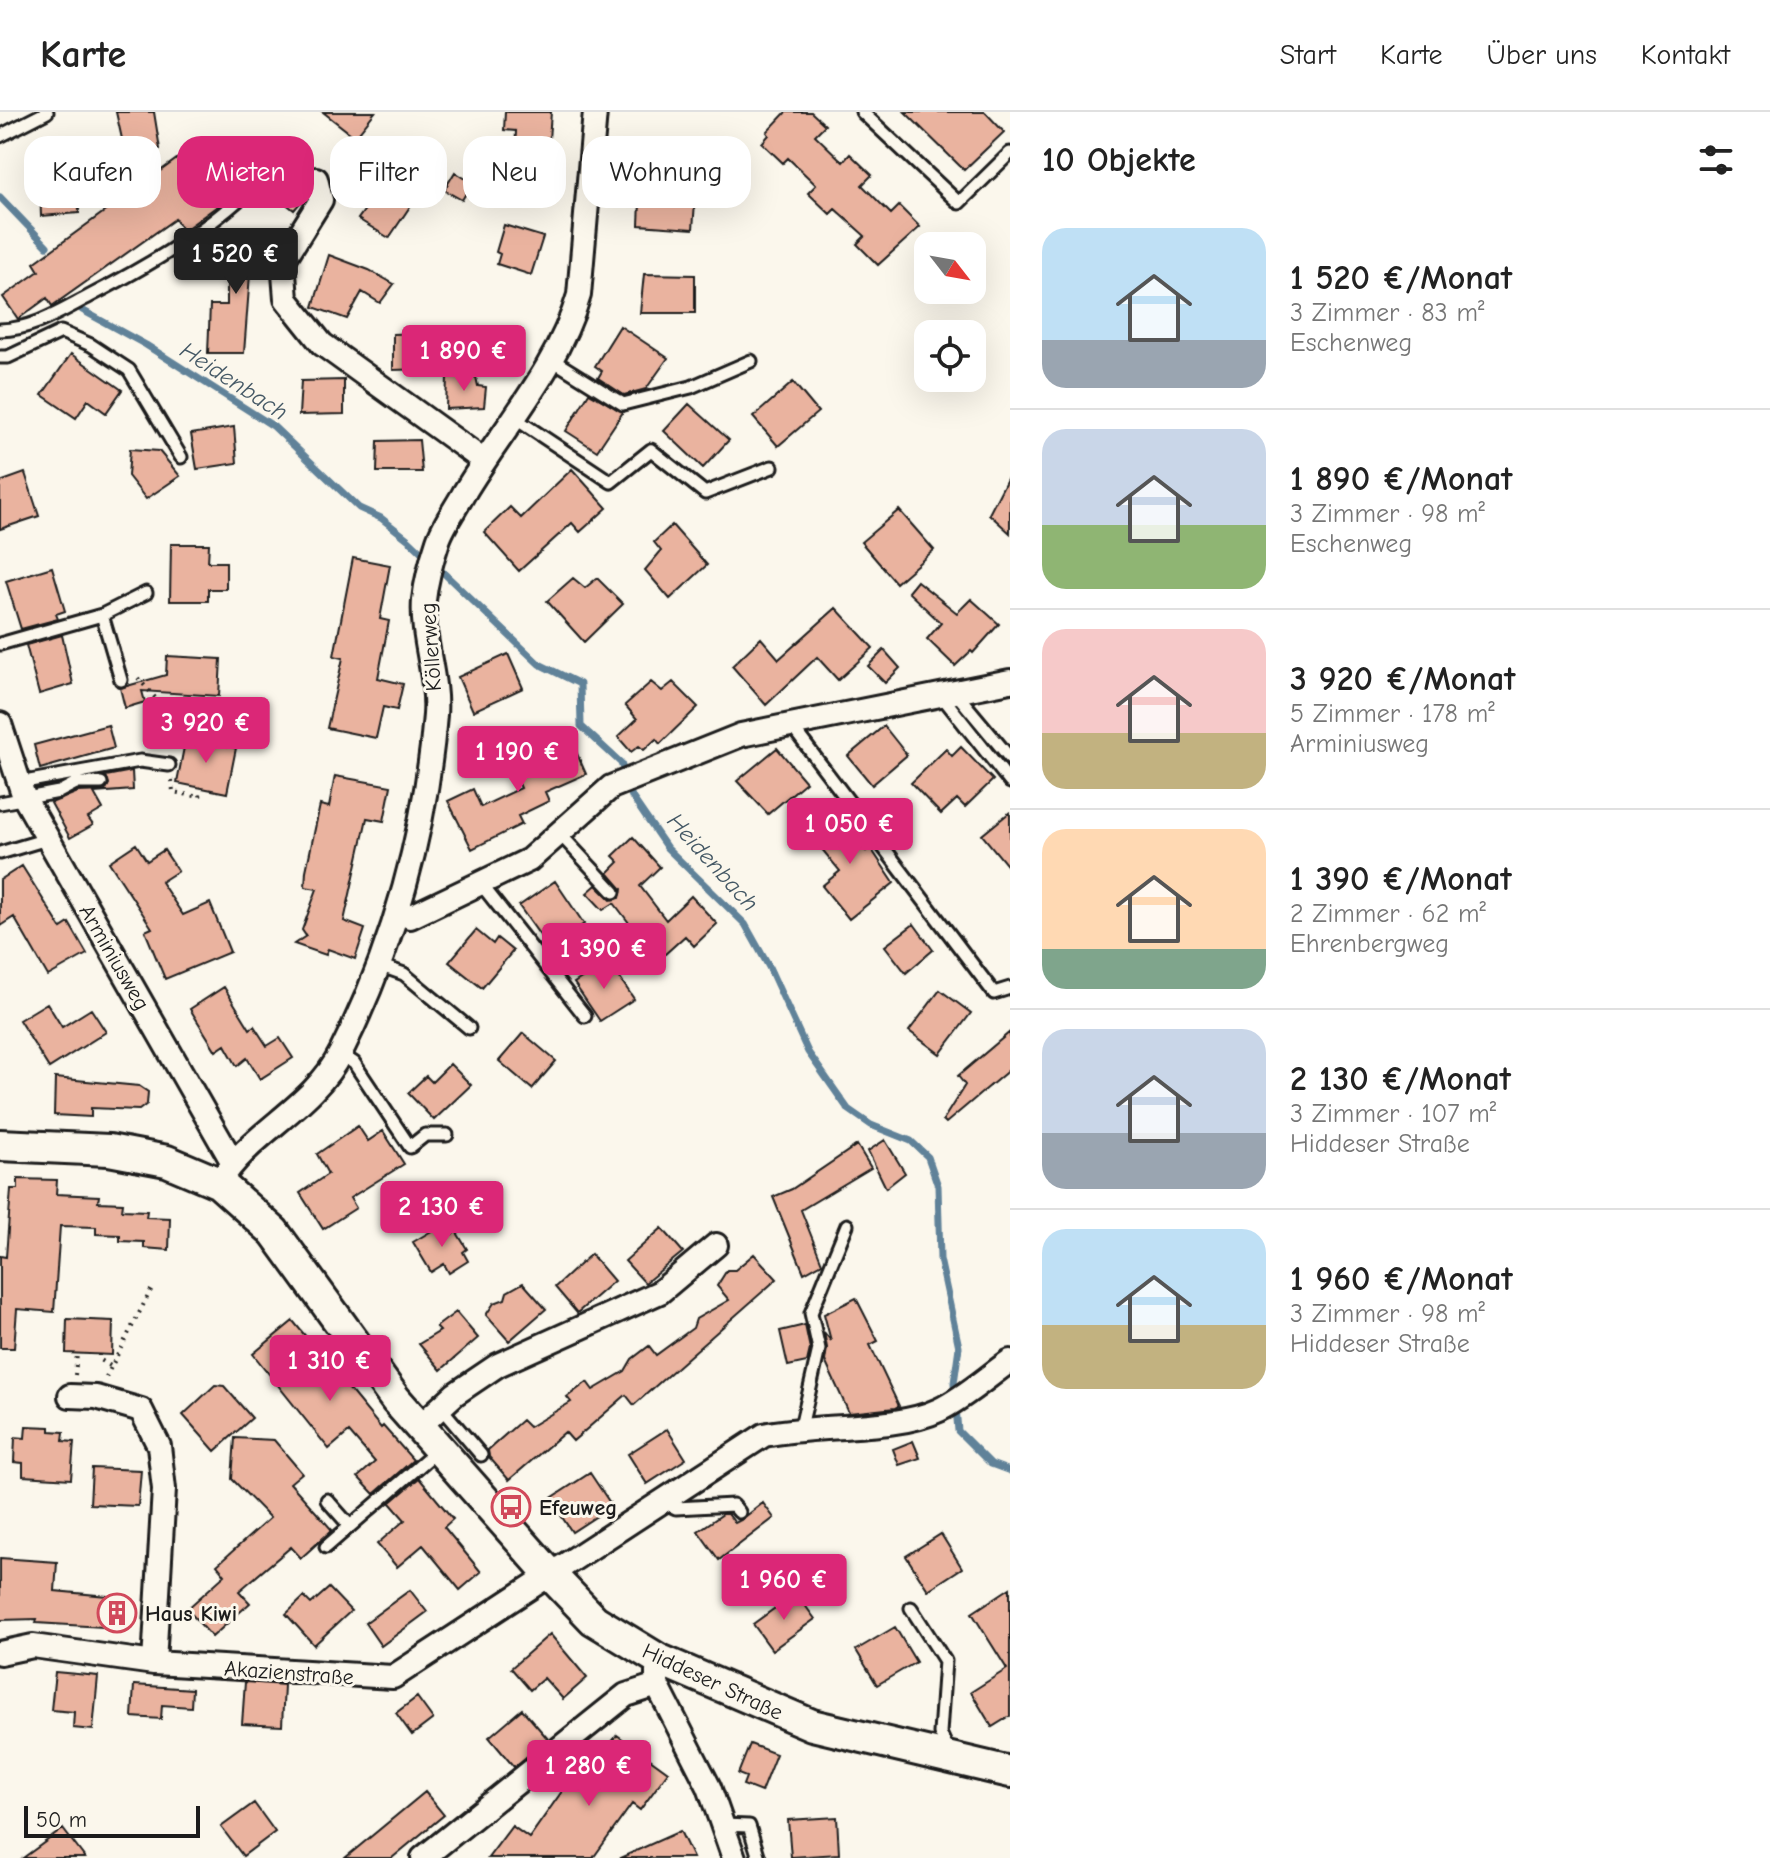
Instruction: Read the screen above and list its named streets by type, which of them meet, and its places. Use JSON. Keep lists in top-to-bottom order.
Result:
{
  "streets": {
    "main road": ["Hiddeser Straße"],
    "street": ["Köllerweg", "Arminiusweg", "Akazienstraße"]
  },
  "crossings": [
    ["Köllerweg", "Arminiusweg"],
    ["Köllerweg", "Hiddeser Straße"],
    ["Arminiusweg", "Hiddeser Straße"],
    ["Akazienstraße", "Hiddeser Straße"]
  ],
  "water": ["Heidenbach"],
  "places": {
    "bus stop": ["Efeuweg"],
    "building": ["Haus Kiwi"]
  },
  "scale_bar": "50 m",
  "north": "bottom right",
  "page": {
    "header": "Karte",
    "nav": [
      "Start",
      "Karte",
      "Über uns",
      "Kontakt"
    ],
    "heading": "10 Objekte",
    "chip": [
      "Kaufen",
      "Mieten",
      "Filter",
      "Neu",
      "Wohnung"
    ],
    "list": [
      {
        "name": "1 520 €/Monat",
        "note": "3 Zimmer · 83 m² · Eschenweg"
      },
      {
        "name": "1 890 €/Monat",
        "note": "3 Zimmer · 98 m² · Eschenweg"
      },
      {
        "name": "3 920 €/Monat",
        "note": "5 Zimmer · 178 m² · Arminiusweg"
      },
      {
        "name": "1 390 €/Monat",
        "note": "2 Zimmer · 62 m² · Ehrenbergweg"
      },
      {
        "name": "2 130 €/Monat",
        "note": "3 Zimmer · 107 m² · Hiddeser Straße"
      },
      {
        "name": "1 960 €/Monat",
        "note": "3 Zimmer · 98 m² · Hiddeser Straße"
      }
    ],
    "price": [
      "1 520 €",
      "1 890 €",
      "3 920 €",
      "1 190 €",
      "1 050 €",
      "1 390 €",
      "2 130 €",
      "1 310 €",
      "1 960 €",
      "1 280 €"
    ],
    "scale": "50 m"
  }
}
